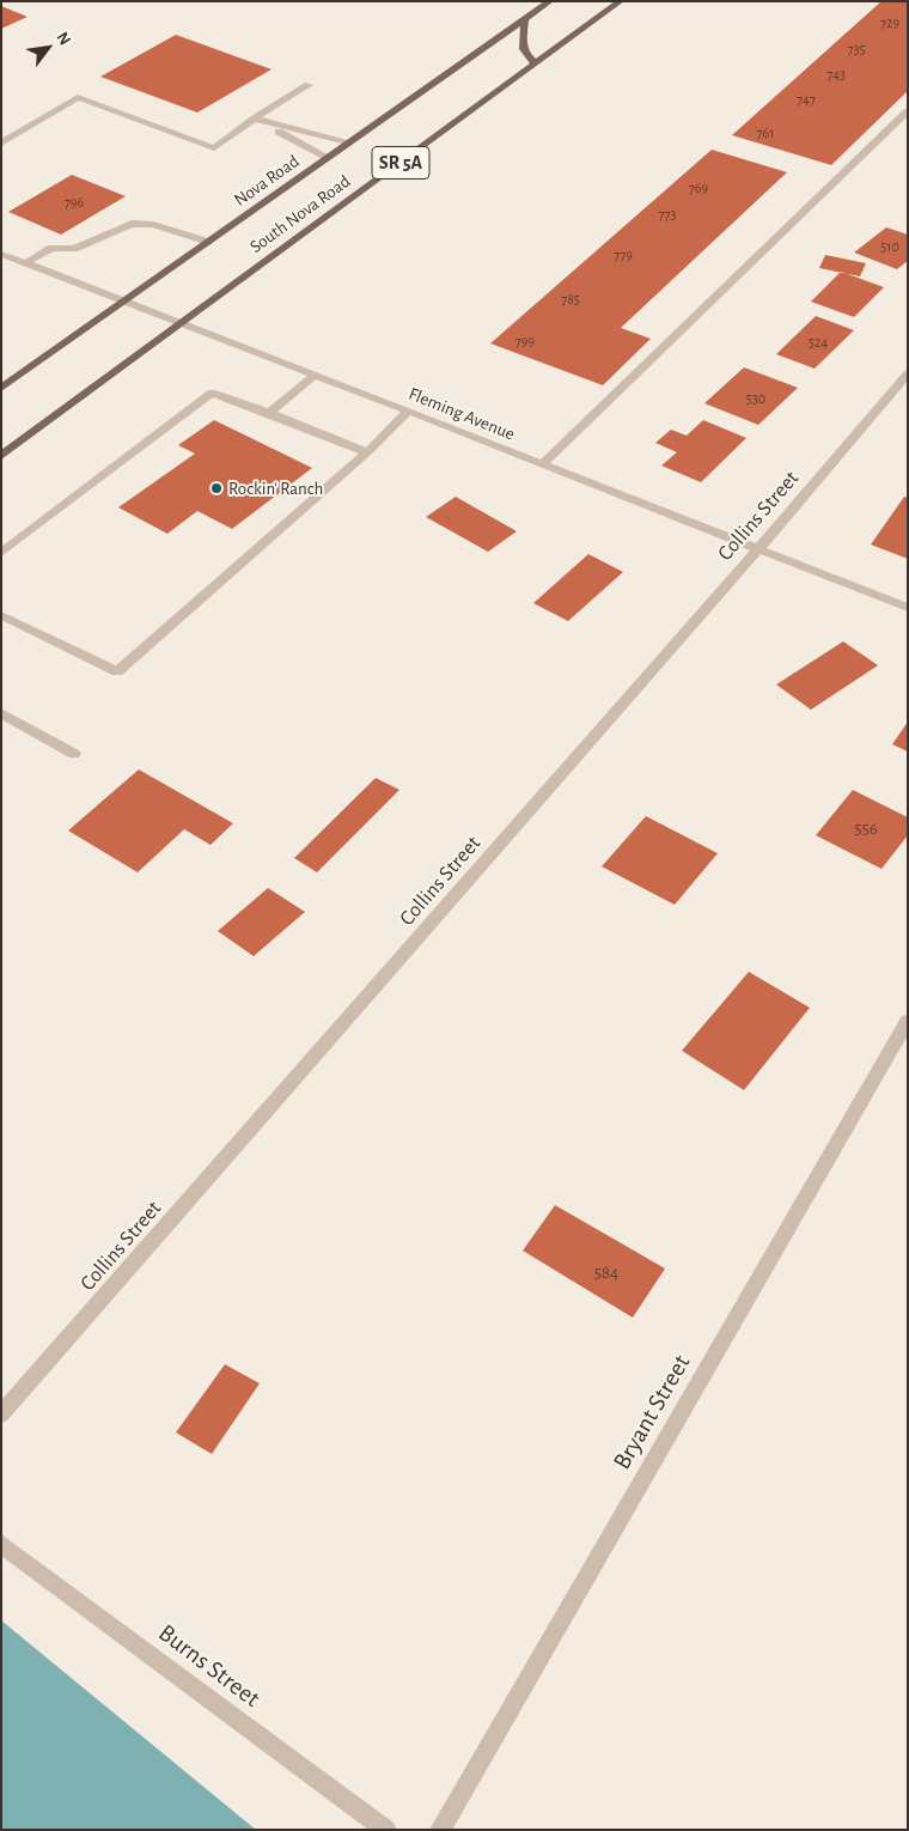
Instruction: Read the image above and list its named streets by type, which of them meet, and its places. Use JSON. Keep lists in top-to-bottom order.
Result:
{
  "streets": {
    "main road": ["SR 5A", "Nova Road", "South Nova Road"],
    "street": [
      "Fleming Avenue",
      "Collins Street",
      "Bryant Street",
      "Burns Street"
    ]
  },
  "crossings": [
    ["Nova Road", "Fleming Avenue"],
    ["South Nova Road", "Fleming Avenue"],
    ["Fleming Avenue", "Collins Street"]
  ],
  "places": ["Rockin' Ranch"],
  "house_numbers": [
    "729",
    "735",
    "743",
    "747",
    "761",
    "769",
    "796",
    "773",
    "510",
    "779",
    "785",
    "799",
    "524",
    "530",
    "556",
    "584"
  ],
  "north": "top right"
}
